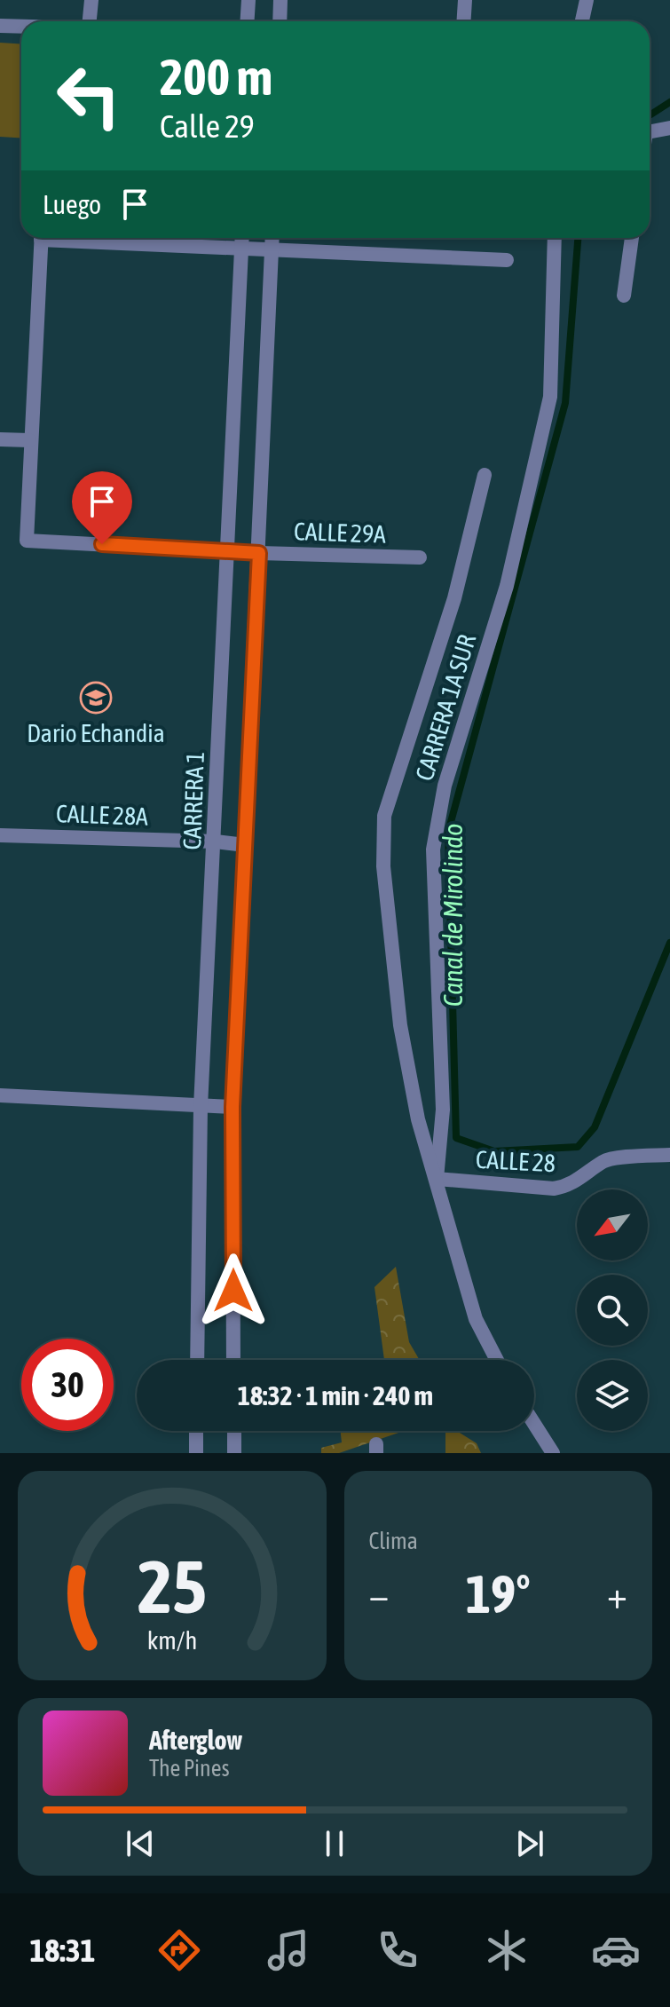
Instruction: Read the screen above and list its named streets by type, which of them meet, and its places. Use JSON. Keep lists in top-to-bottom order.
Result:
{
  "streets": {
    "street": [
      "CALLE 29A",
      "CARRERA 1A SUR",
      "CARRERA 1",
      "CALLE 28A",
      "CALLE 28"
    ]
  },
  "crossings": [
    ["CALLE 29A", "CARRERA 1"],
    ["CARRERA 1A SUR", "CALLE 28"],
    ["CARRERA 1", "CALLE 28A"]
  ],
  "water": ["Canal de Mirolindo"],
  "places": {
    "school or university": ["Dario Echandia"]
  },
  "north": "bottom left",
  "page": {
    "turn": ["200 m", "Calle 29"],
    "then": "Luego",
    "limit": "30",
    "trip": "18:32 · 1 min · 240 m",
    "tile": "Clima",
    "heat": ["−", "19°", "+"],
    "song": ["Afterglow", "The Pines"],
    "tabs": "18:31",
    "gauge": ["25", "km/h"]
  }
}
